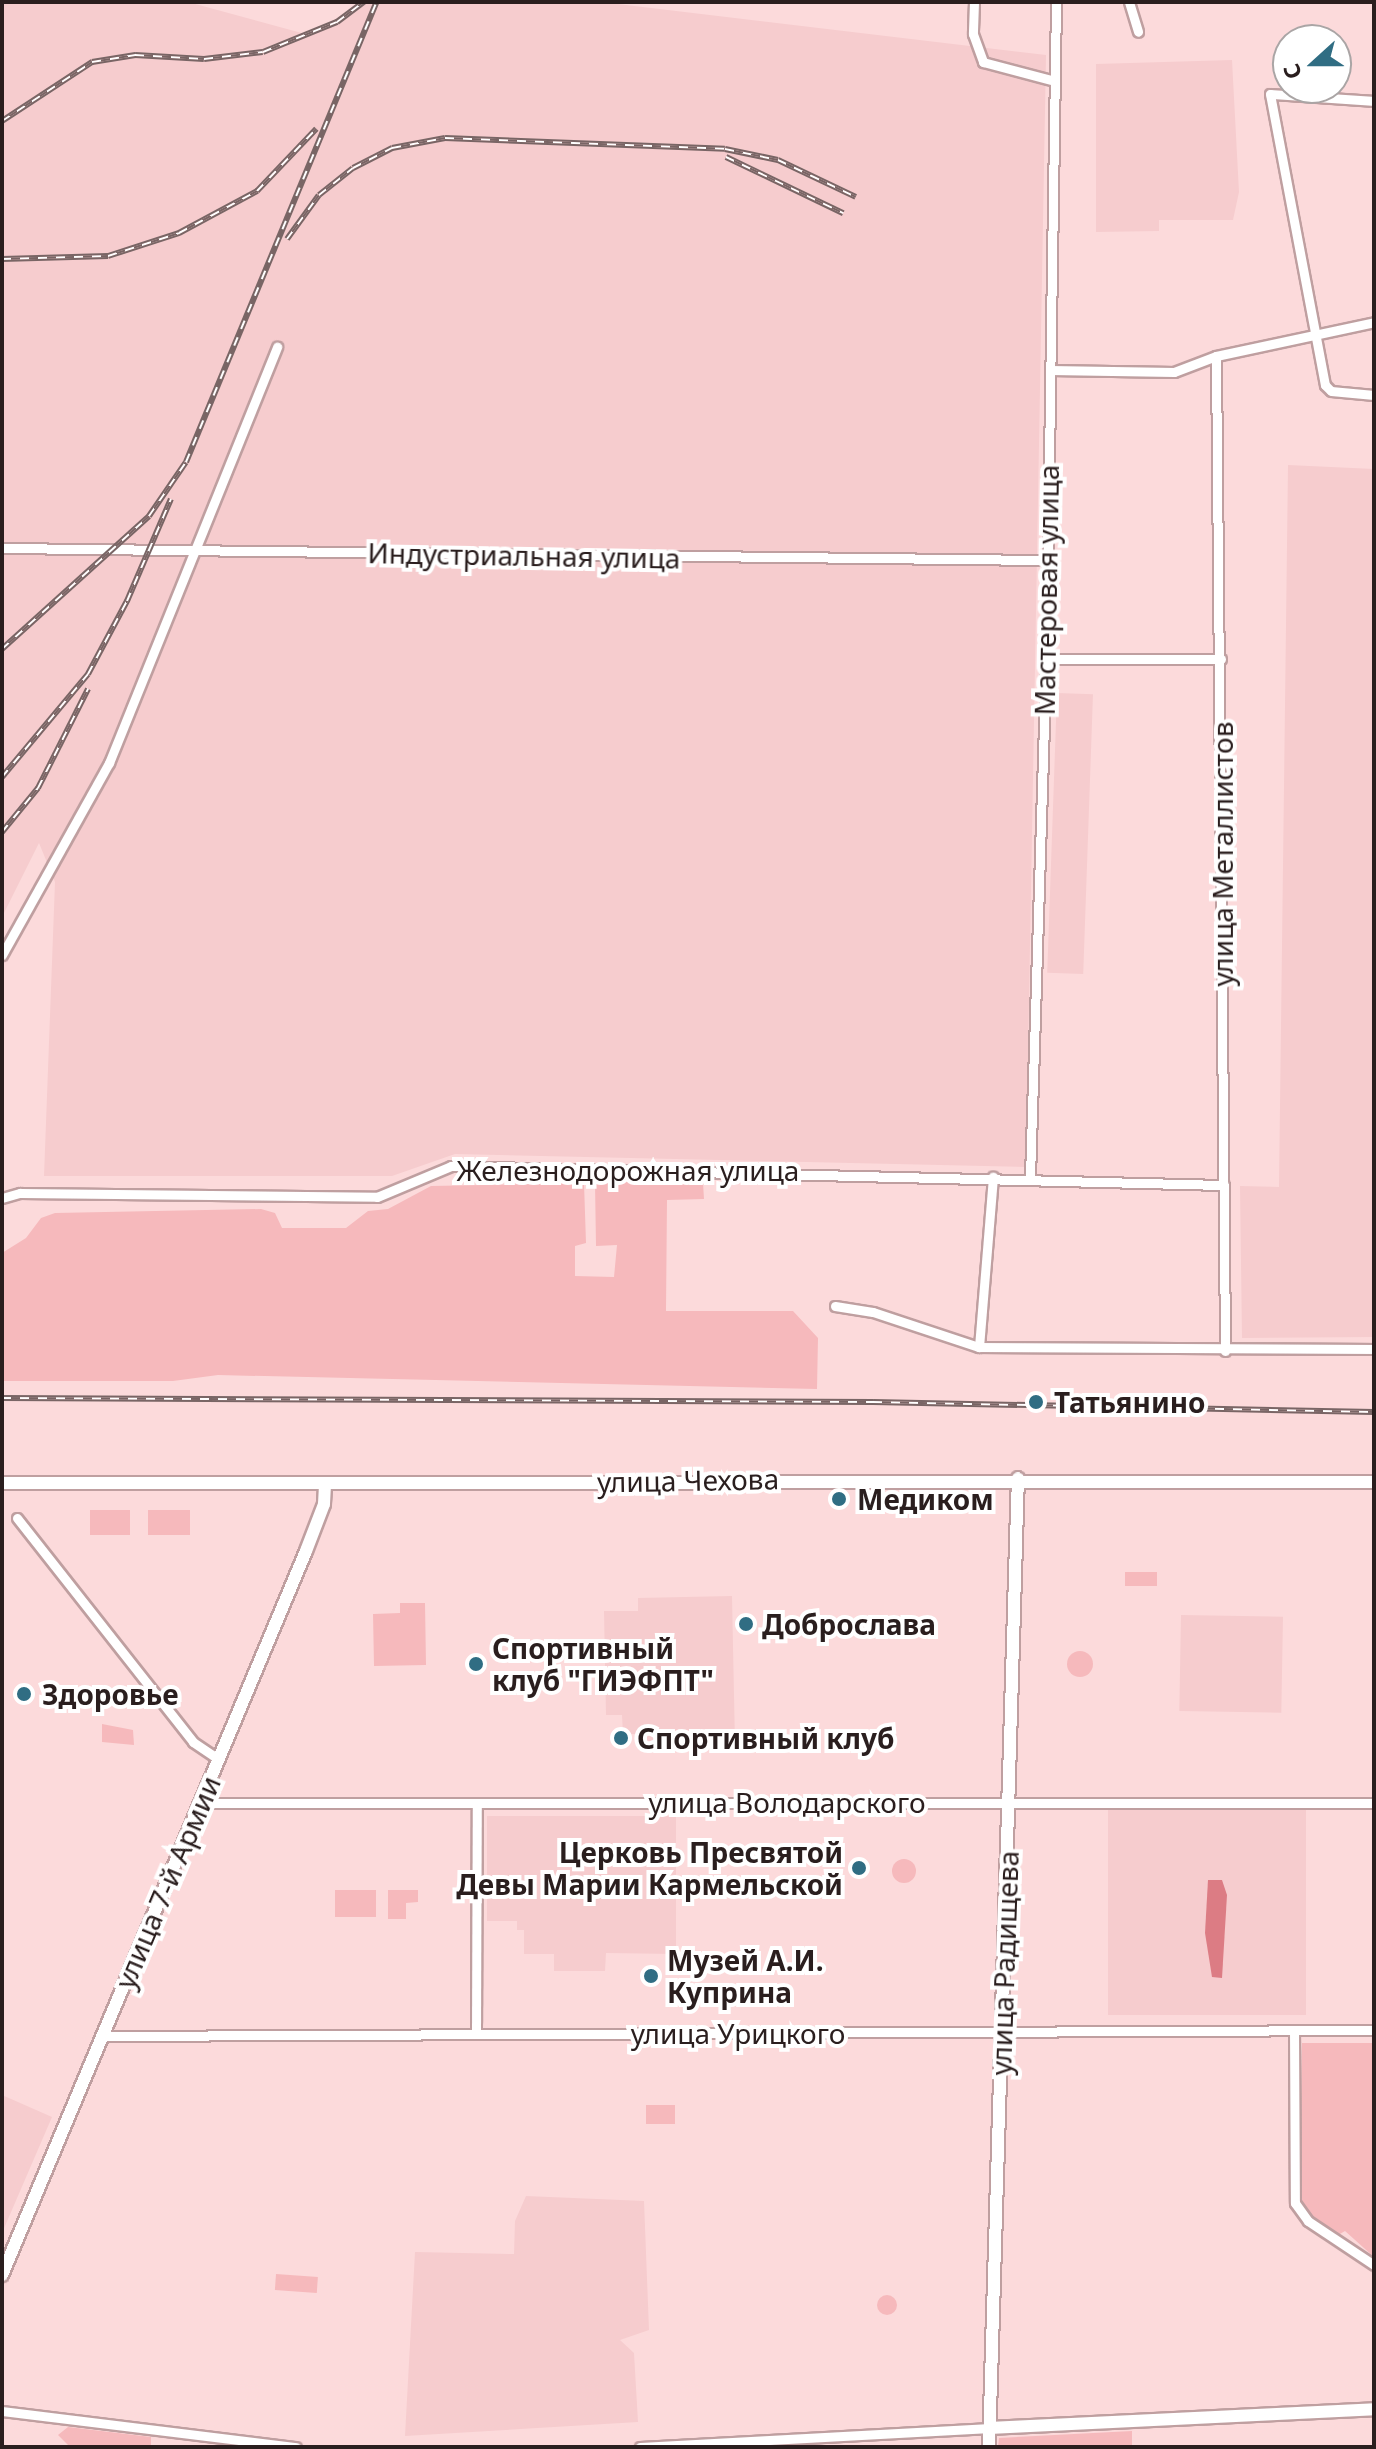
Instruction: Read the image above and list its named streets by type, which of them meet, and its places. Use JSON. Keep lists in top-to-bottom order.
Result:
{
  "streets": {
    "street": [
      "Индустриальная улица",
      "Мастеровая улица",
      "улица Металлистов",
      "Железнодорожная улица",
      "улица Чехова",
      "улица Володарского",
      "улица 7-й Армии",
      "улица Радищева",
      "улица Урицкого"
    ]
  },
  "crossings": [
    ["Индустриальная улица", "Мастеровая улица"],
    ["Мастеровая улица", "Железнодорожная улица"],
    ["улица Металлистов", "Железнодорожная улица"],
    ["улица Чехова", "улица 7-й Армии"],
    ["улица Чехова", "улица Радищева"],
    ["улица Володарского", "улица 7-й Армии"],
    ["улица Володарского", "улица Радищева"],
    ["улица 7-й Армии", "улица Урицкого"],
    ["улица Радищева", "улица Урицкого"]
  ],
  "places": [
    "Татьянино",
    "Медиком",
    "Доброслава",
    "Спортивный клуб \"ГИЭФПТ\"",
    "Здоровье",
    "Спортивный клуб",
    "Церковь Пресвятой Девы Марии Кармельской",
    "Музей А.И. Куприна"
  ],
  "north": "left"
}
